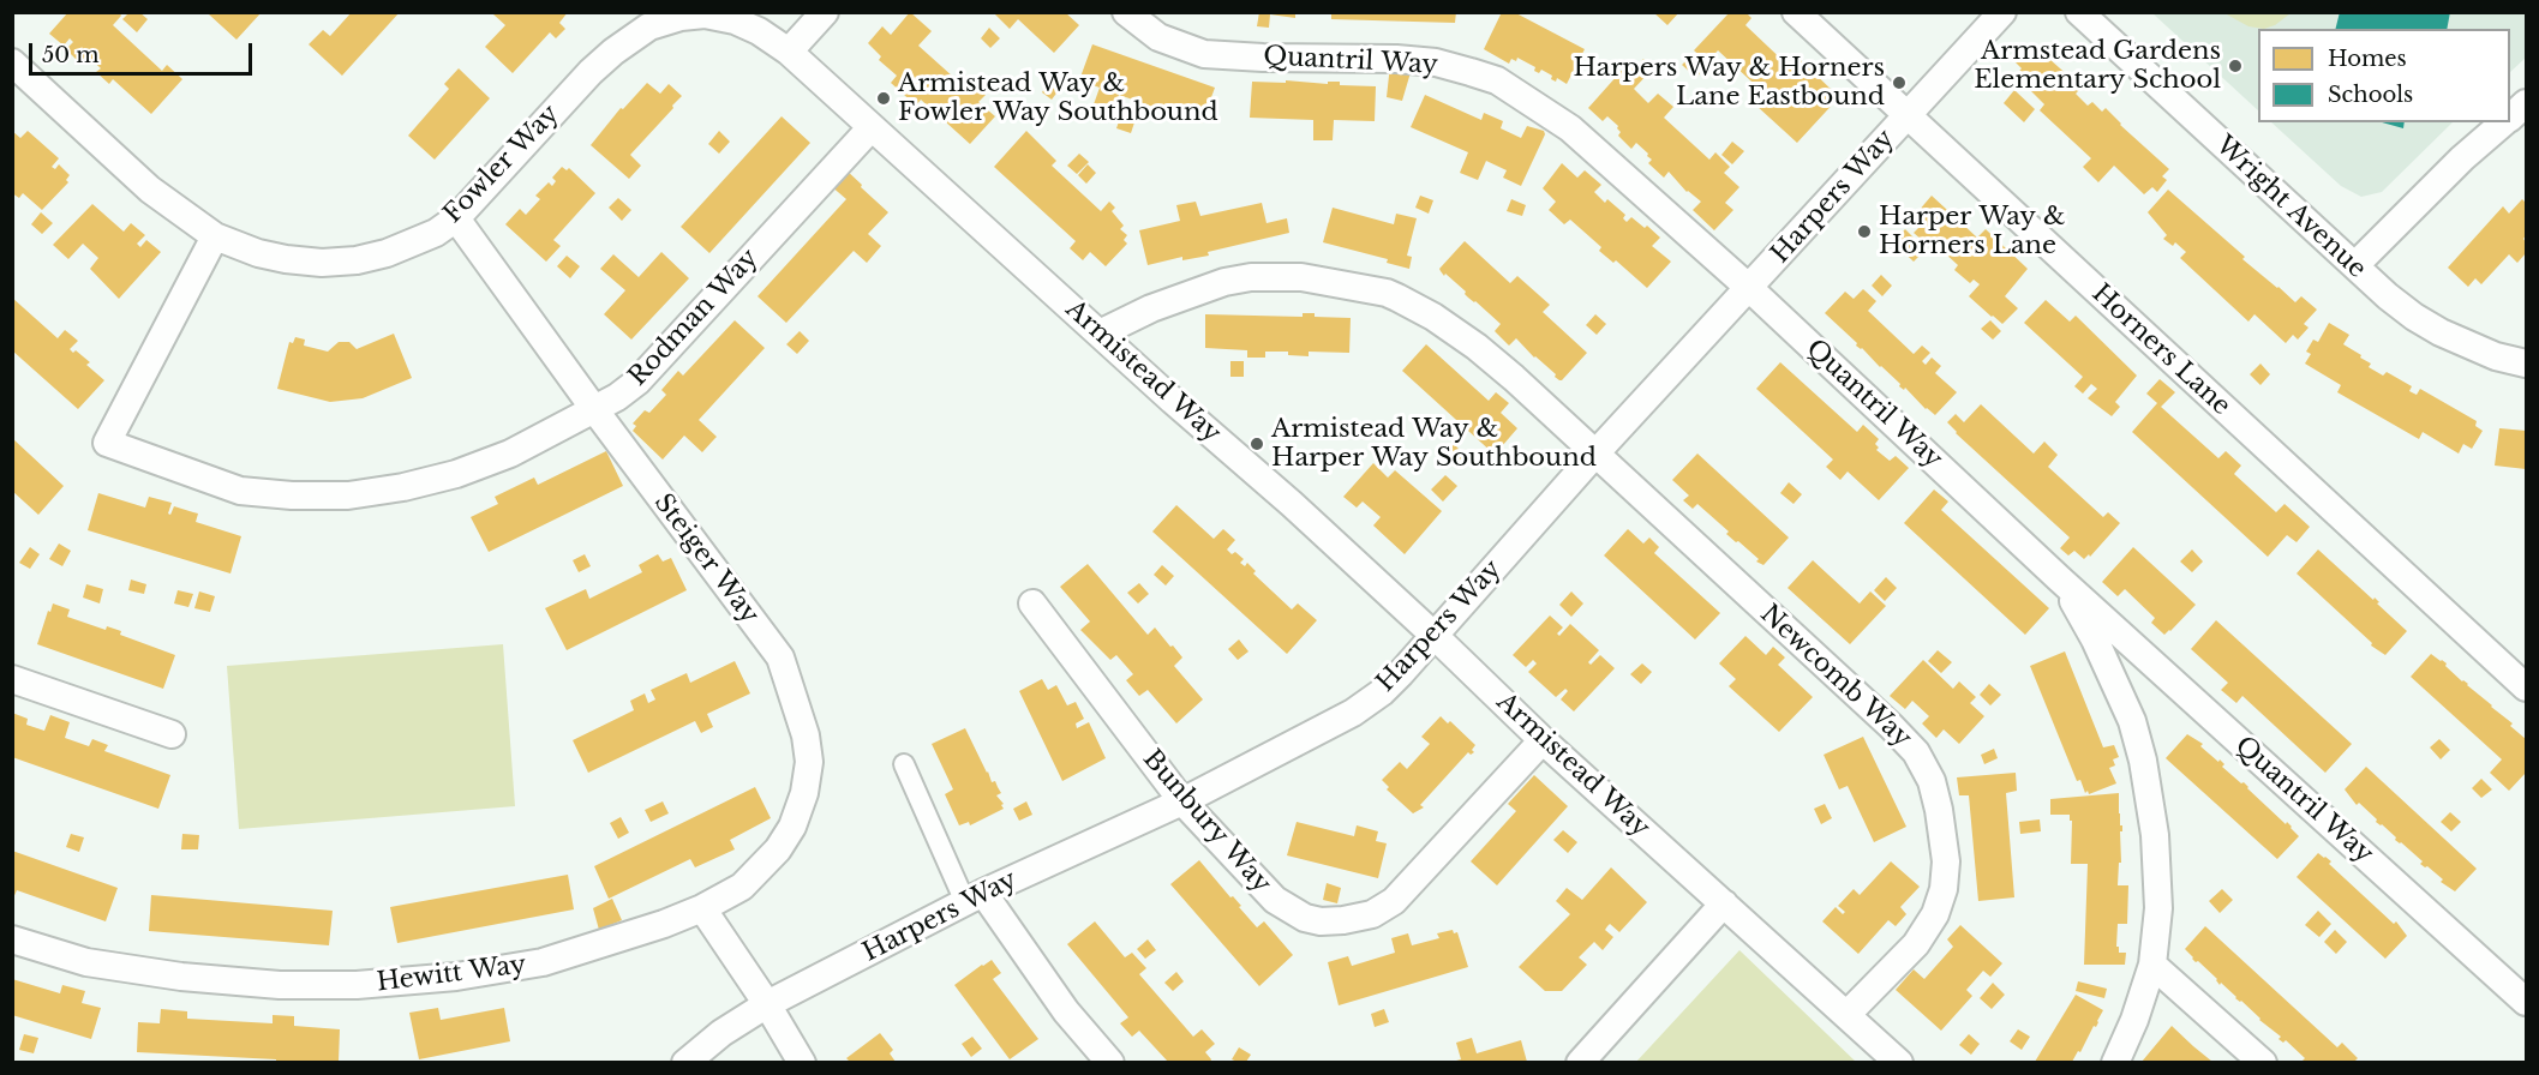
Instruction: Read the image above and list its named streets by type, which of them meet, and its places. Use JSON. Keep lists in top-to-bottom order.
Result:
{
  "streets": {
    "street": [
      "Quantril Way",
      "Fowler Way",
      "Harpers Way",
      "Wright Avenue",
      "Rodman Way",
      "Horners Lane",
      "Armistead Way",
      "Steiger Way",
      "Newcomb Way",
      "Bunbury Way",
      "Hewitt Way"
    ]
  },
  "crossings": [
    ["Quantril Way", "Harpers Way"],
    ["Fowler Way", "Rodman Way"],
    ["Fowler Way", "Armistead Way"],
    ["Fowler Way", "Steiger Way"],
    ["Harpers Way", "Horners Lane"],
    ["Harpers Way", "Armistead Way"],
    ["Harpers Way", "Newcomb Way"],
    ["Harpers Way", "Bunbury Way"],
    ["Rodman Way", "Armistead Way"],
    ["Rodman Way", "Steiger Way"],
    ["Armistead Way", "Newcomb Way"],
    ["Armistead Way", "Bunbury Way"],
    ["Steiger Way", "Hewitt Way"]
  ],
  "places": [
    "Armstead Gardens Elementary School",
    "Harpers Way & Horners Lane Eastbound",
    "Armistead Way & Fowler Way Southbound",
    "Harper Way & Horners Lane",
    "Armistead Way & Harper Way Southbound"
  ],
  "legend": ["Homes", "Schools"],
  "scale_bar": "50 m"
}
